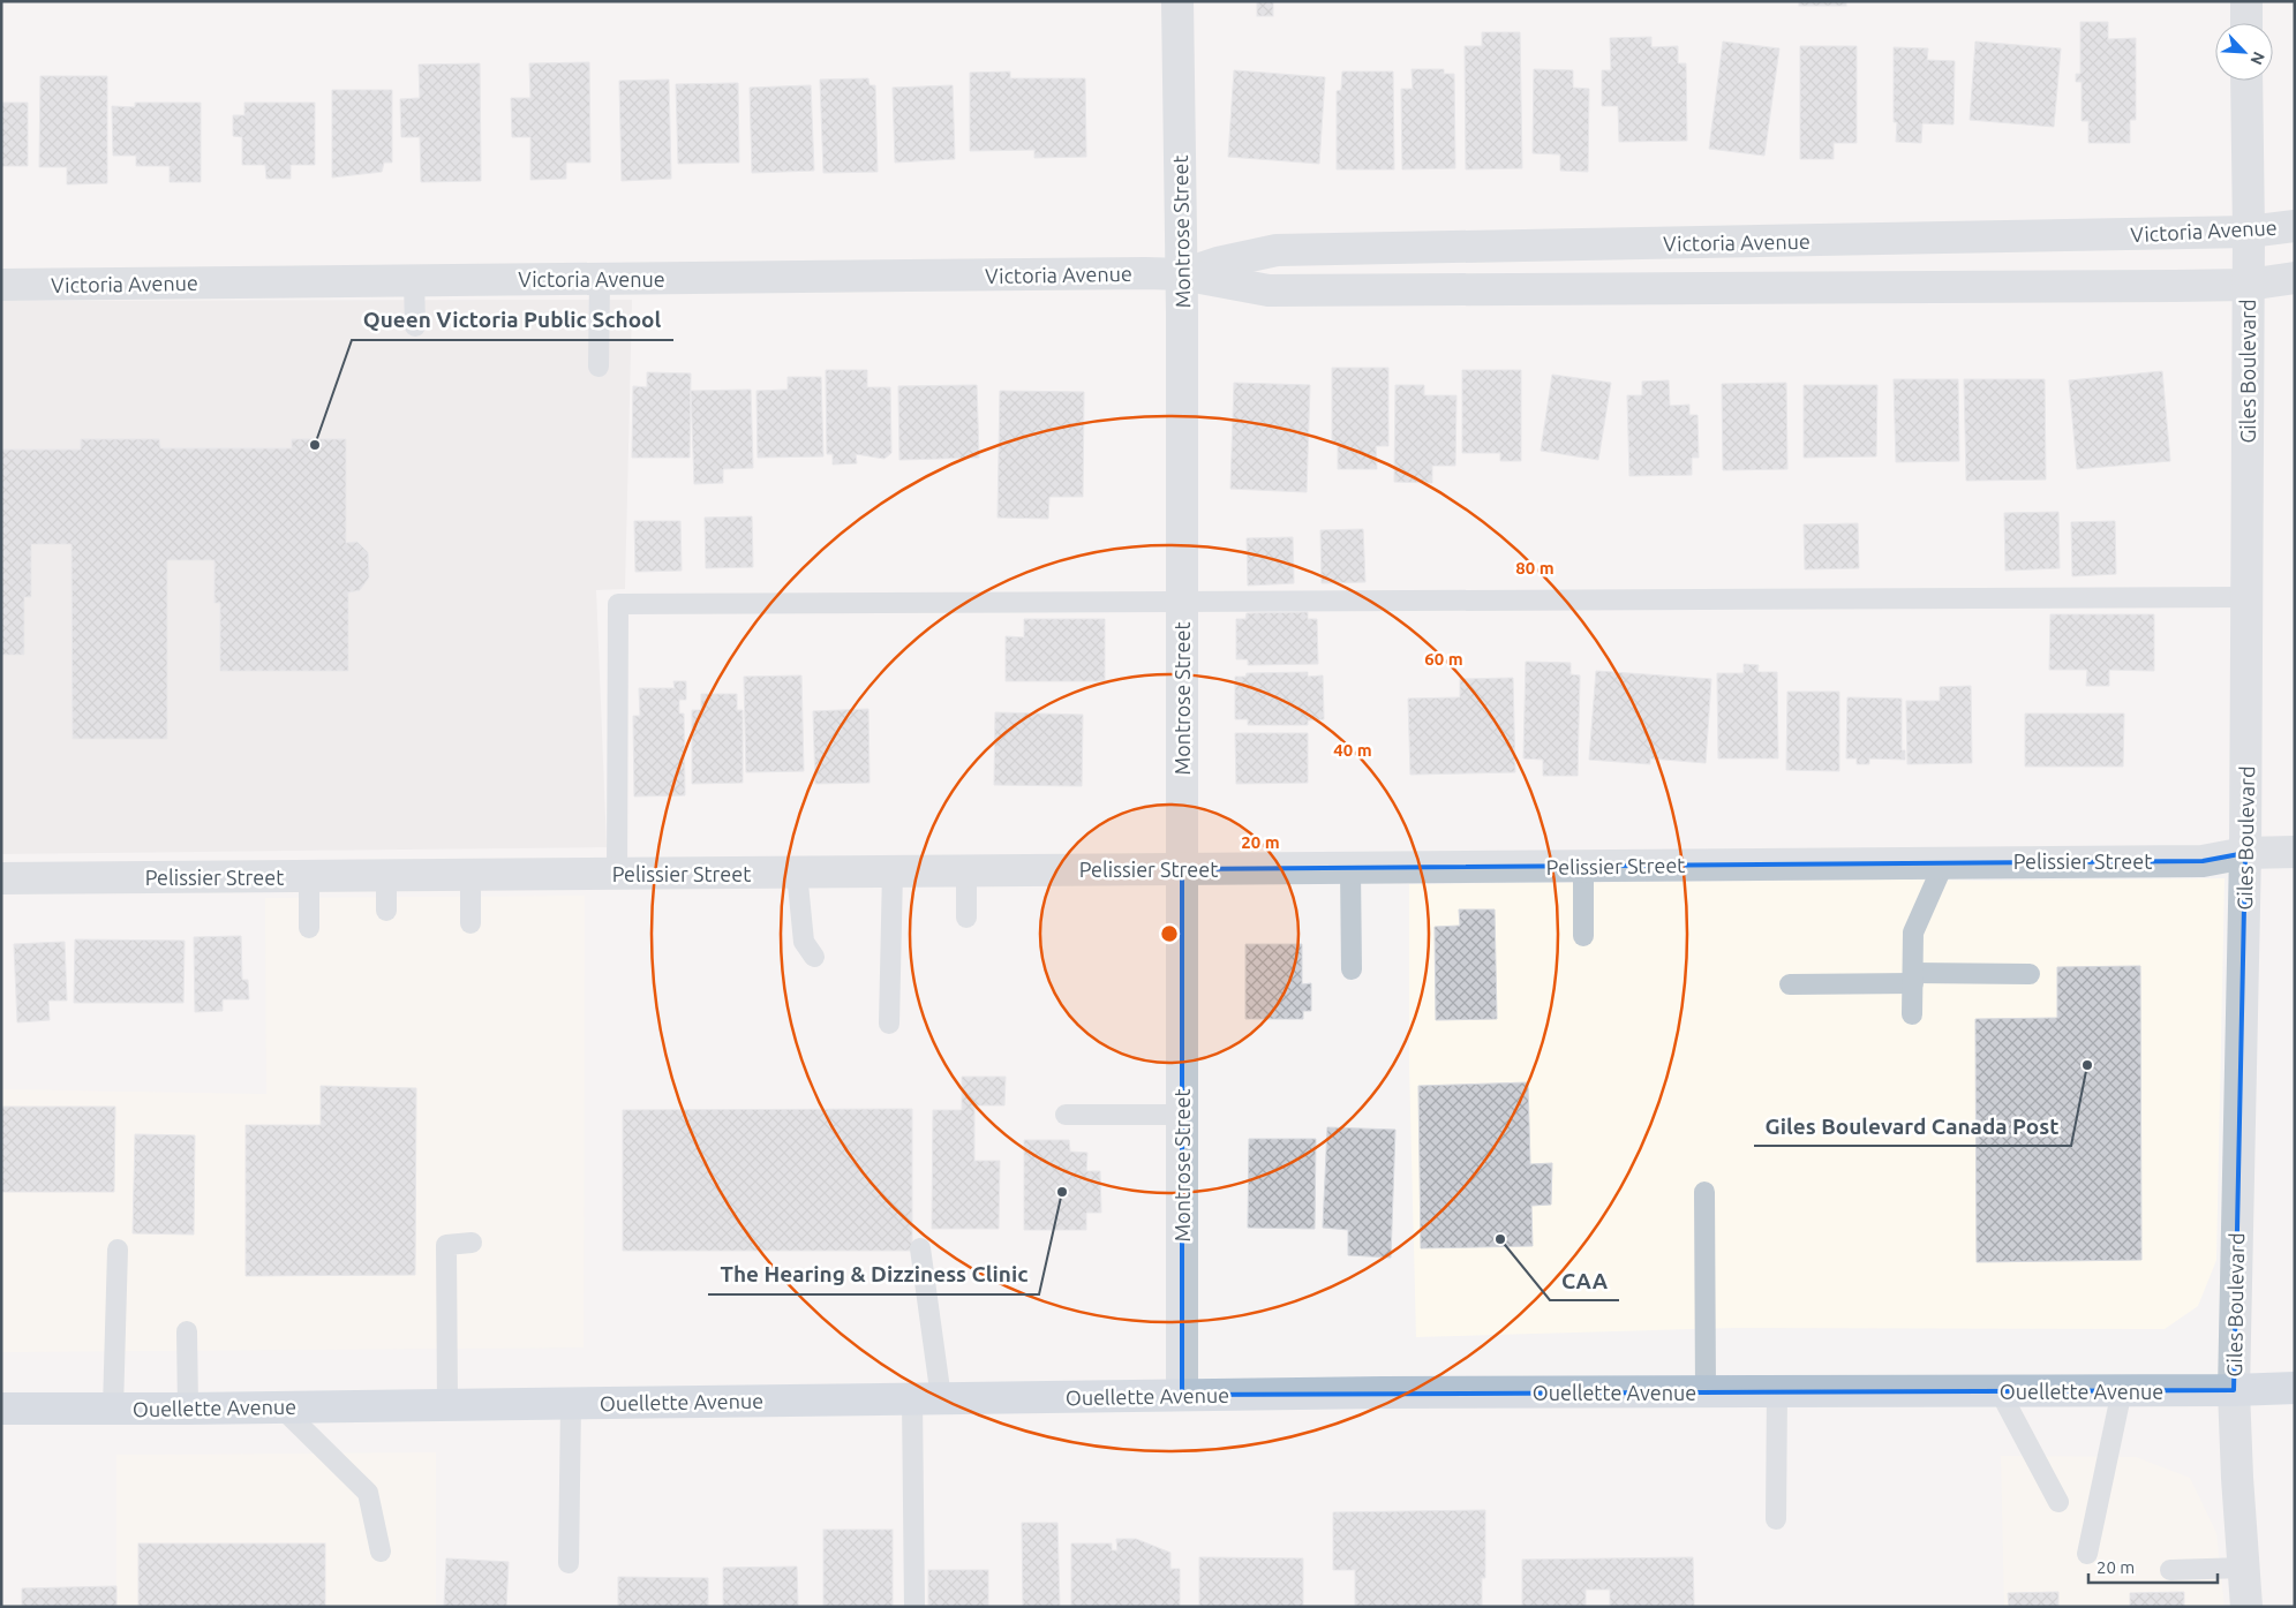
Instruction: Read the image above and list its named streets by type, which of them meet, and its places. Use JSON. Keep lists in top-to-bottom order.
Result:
{
  "streets": {
    "main road": ["Ouellette Avenue"],
    "street": [
      "Victoria Avenue",
      "Montrose Street",
      "Giles Boulevard",
      "Pelissier Street"
    ]
  },
  "crossings": [
    ["Victoria Avenue", "Montrose Street"],
    ["Victoria Avenue", "Giles Boulevard"],
    ["Montrose Street", "Pelissier Street"],
    ["Montrose Street", "Ouellette Avenue"],
    ["Giles Boulevard", "Pelissier Street"],
    ["Giles Boulevard", "Ouellette Avenue"]
  ],
  "places": [
    "Queen Victoria Public School",
    "Giles Boulevard Canada Post",
    "The Hearing & Dizziness Clinic",
    "CAA"
  ],
  "scale_bar": "20 m",
  "north": "bottom right",
  "rings": [
    "80 m",
    "60 m",
    "40 m",
    "20 m"
  ]
}
